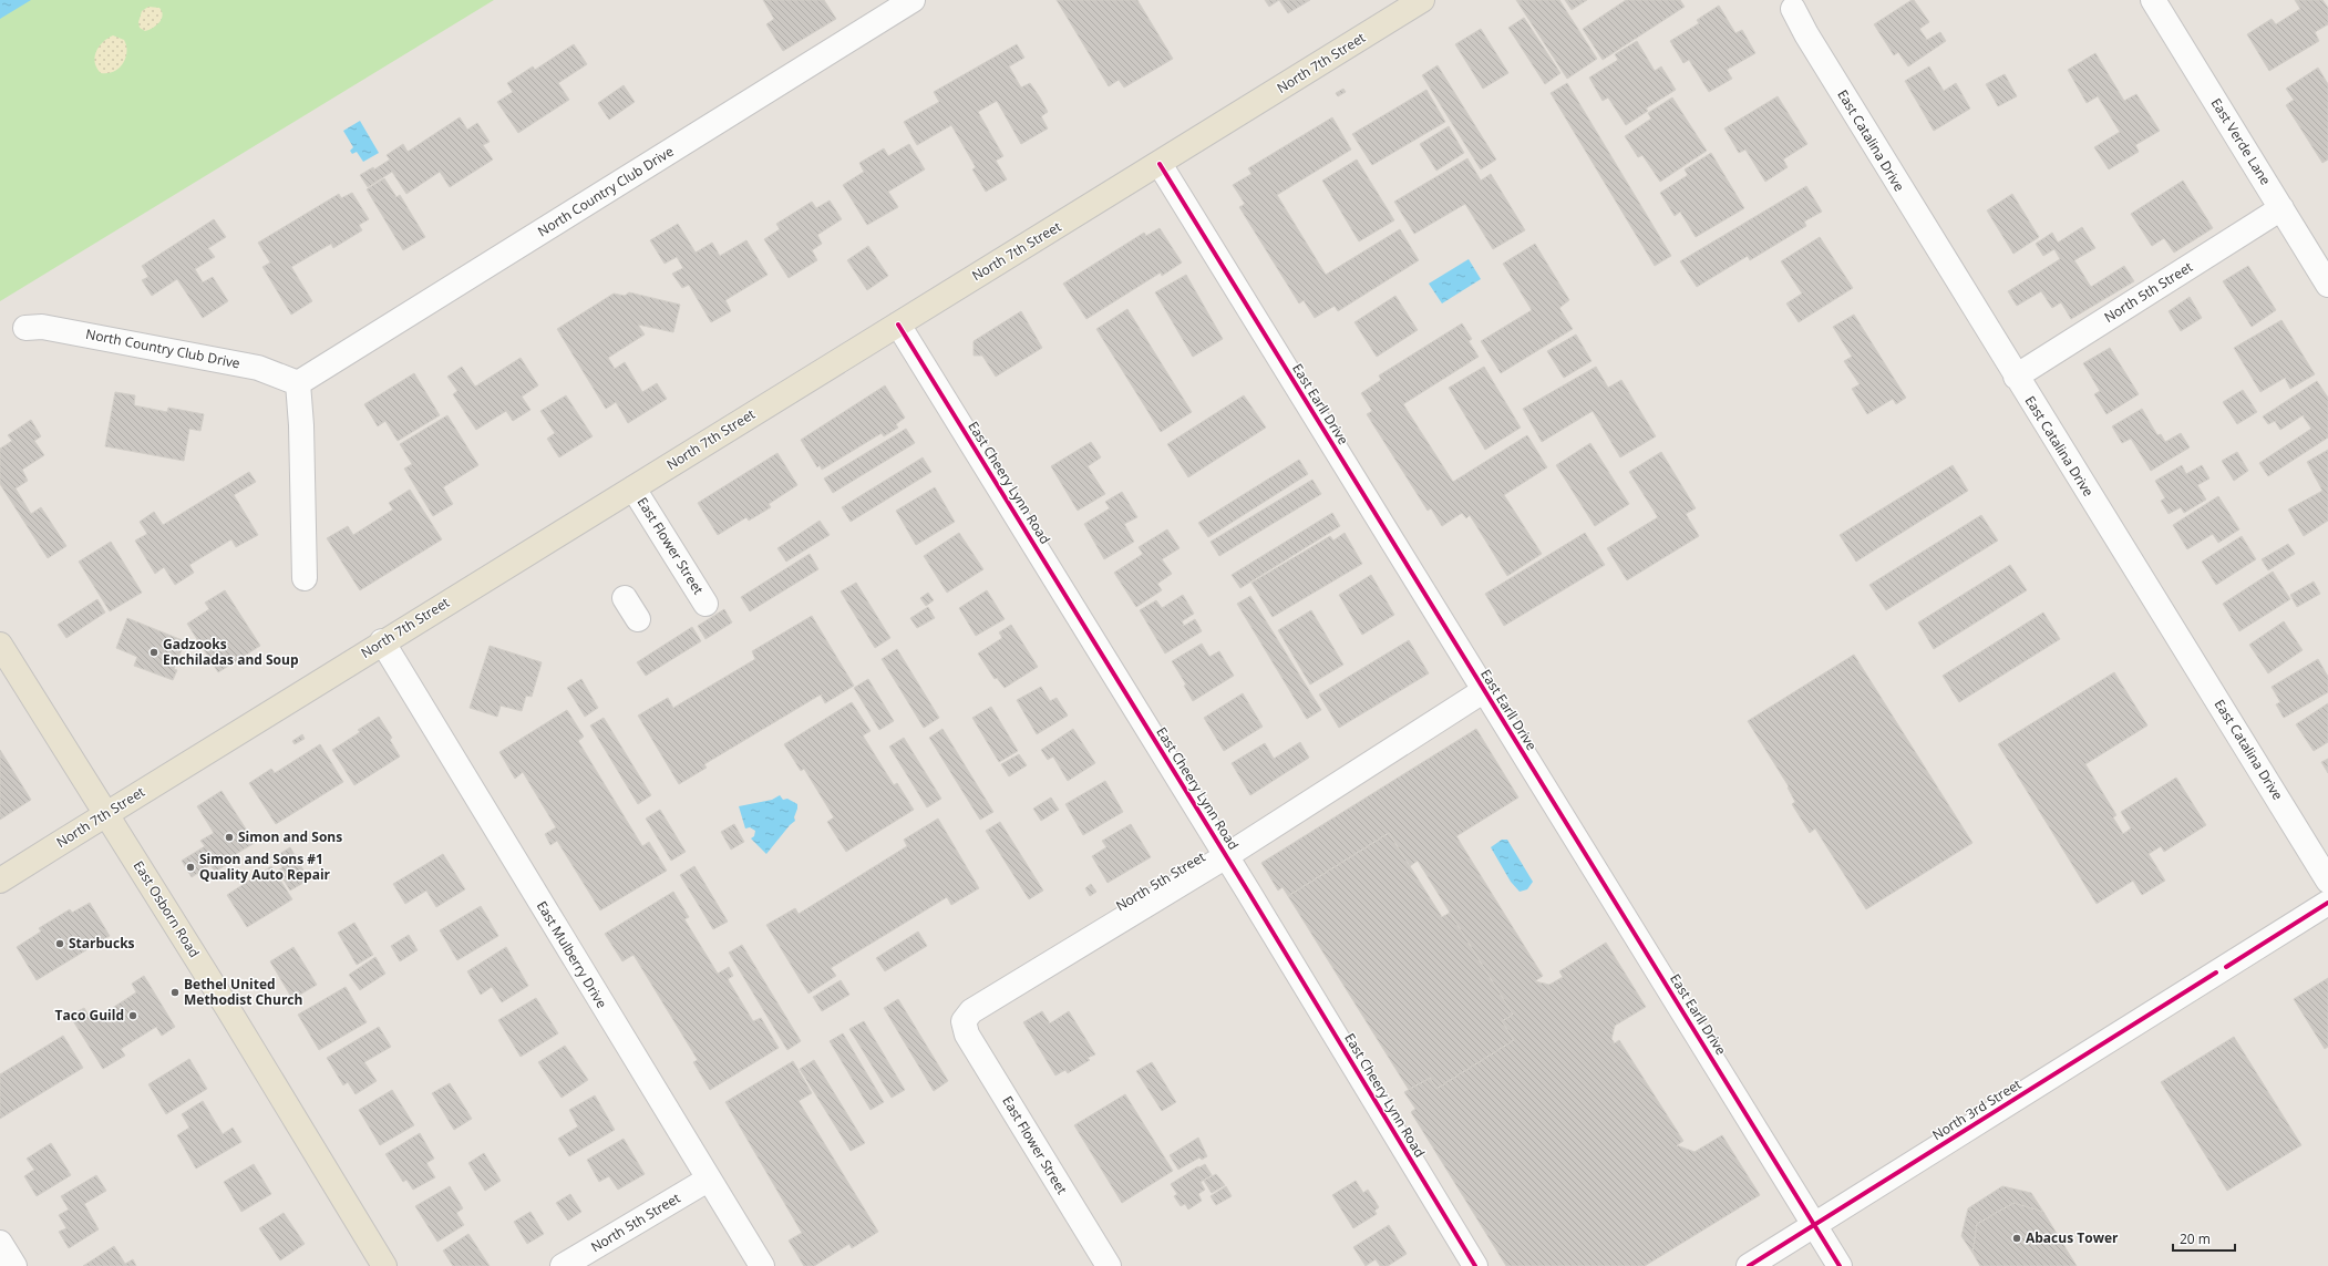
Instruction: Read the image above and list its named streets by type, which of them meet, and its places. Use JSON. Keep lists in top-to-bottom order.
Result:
{
  "streets": {
    "main road": ["North 7th Street", "East Osborn Road"],
    "street": [
      "East Catalina Drive",
      "East Verde Lane",
      "North Country Club Drive",
      "North 5th Street",
      "East Earll Drive",
      "East Cheery Lynn Road",
      "East Flower Street",
      "East Mulberry Drive",
      "North 3rd Street"
    ]
  },
  "crossings": [
    ["North 7th Street", "East Earll Drive"],
    ["North 7th Street", "East Cheery Lynn Road"],
    ["North 7th Street", "East Flower Street"],
    ["North 7th Street", "East Osborn Road"],
    ["North 7th Street", "East Mulberry Drive"],
    ["East Catalina Drive", "North 5th Street"],
    ["East Verde Lane", "North 5th Street"],
    ["North 5th Street", "East Earll Drive"],
    ["North 5th Street", "East Cheery Lynn Road"],
    ["North 5th Street", "East Flower Street"],
    ["North 5th Street", "East Mulberry Drive"],
    ["East Earll Drive", "North 3rd Street"]
  ],
  "places": [
    "Gadzooks Enchiladas and Soup",
    "Simon and Sons",
    "Simon and Sons #1 Quality Auto Repair",
    "Starbucks",
    "Bethel United Methodist Church",
    "Taco Guild",
    "Abacus Tower"
  ],
  "scale_bar": "20 m"
}
